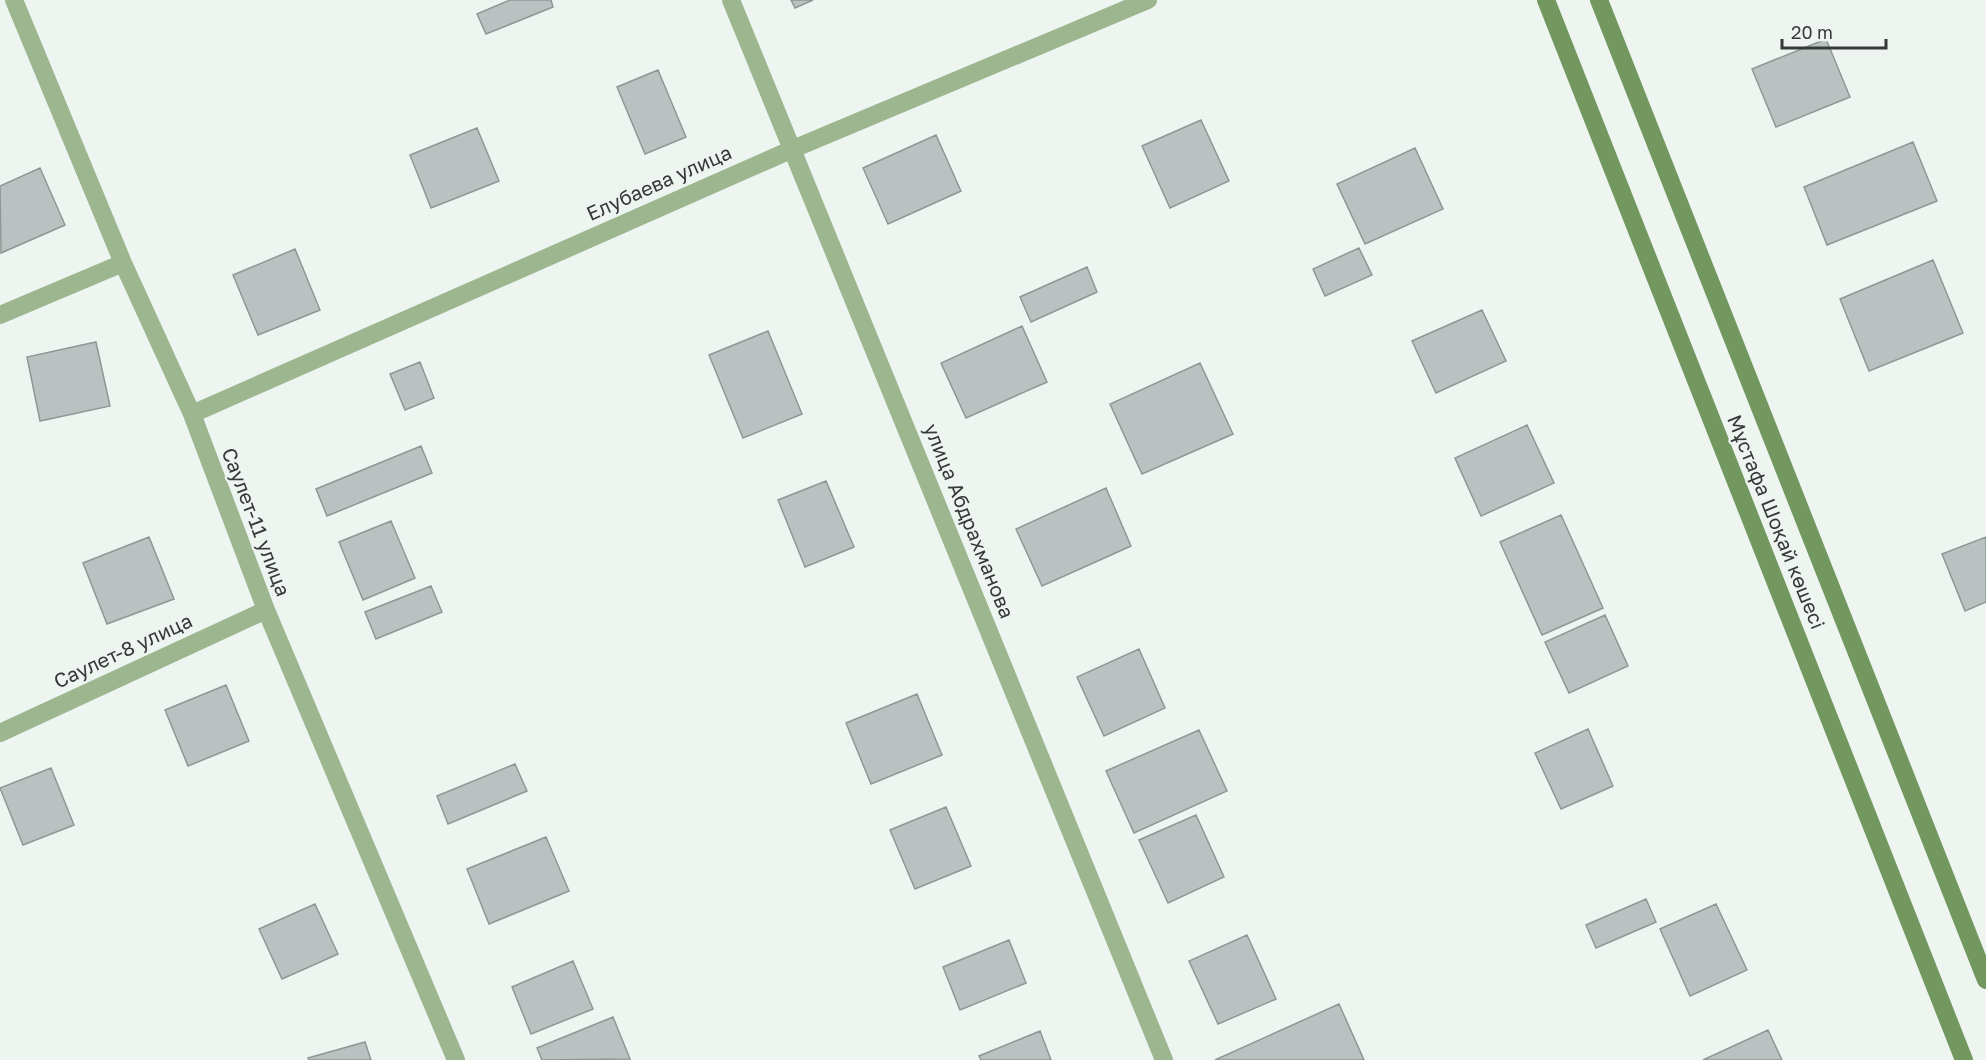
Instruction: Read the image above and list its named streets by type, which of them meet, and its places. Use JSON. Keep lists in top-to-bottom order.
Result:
{
  "streets": {
    "street": [
      "Елубаева улица",
      "улица Абдрахманова",
      "Саулет-11 улица",
      "Мұстафа Шоқай көшесі",
      "Саулет-8 улица"
    ]
  },
  "crossings": [
    ["Елубаева улица", "улица Абдрахманова"],
    ["Елубаева улица", "Саулет-11 улица"],
    ["Саулет-11 улица", "Саулет-8 улица"]
  ],
  "scale_bar": "20 m"
}
